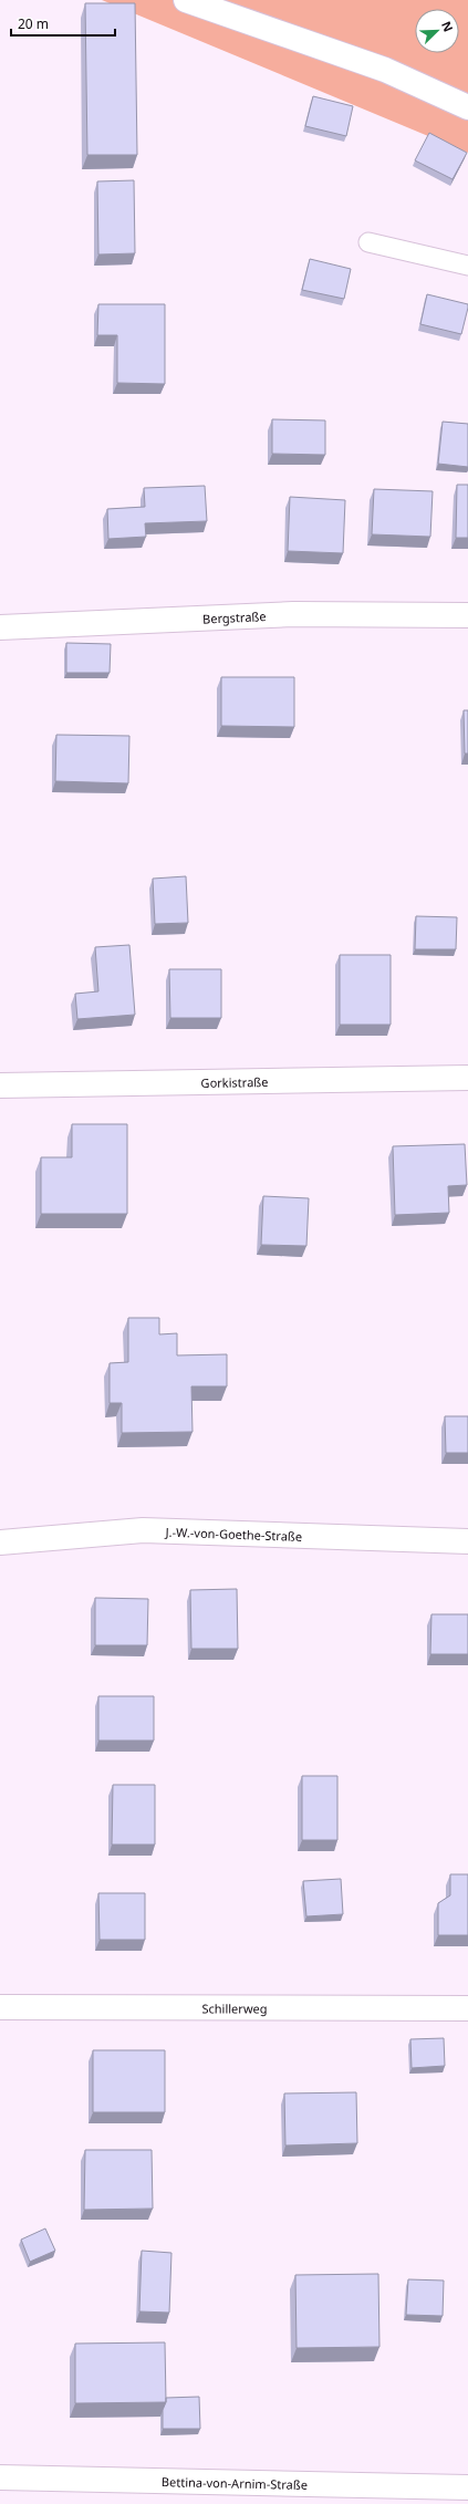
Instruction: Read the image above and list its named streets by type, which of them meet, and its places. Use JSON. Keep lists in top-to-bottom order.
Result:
{
  "streets": {
    "street": [
      "Bergstraße",
      "Gorkistraße",
      "J.-W.-von-Goethe-Straße",
      "Schillerweg",
      "Bettina-von-Arnim-Straße"
    ]
  },
  "scale_bar": "20 m",
  "north": "top right"
}
